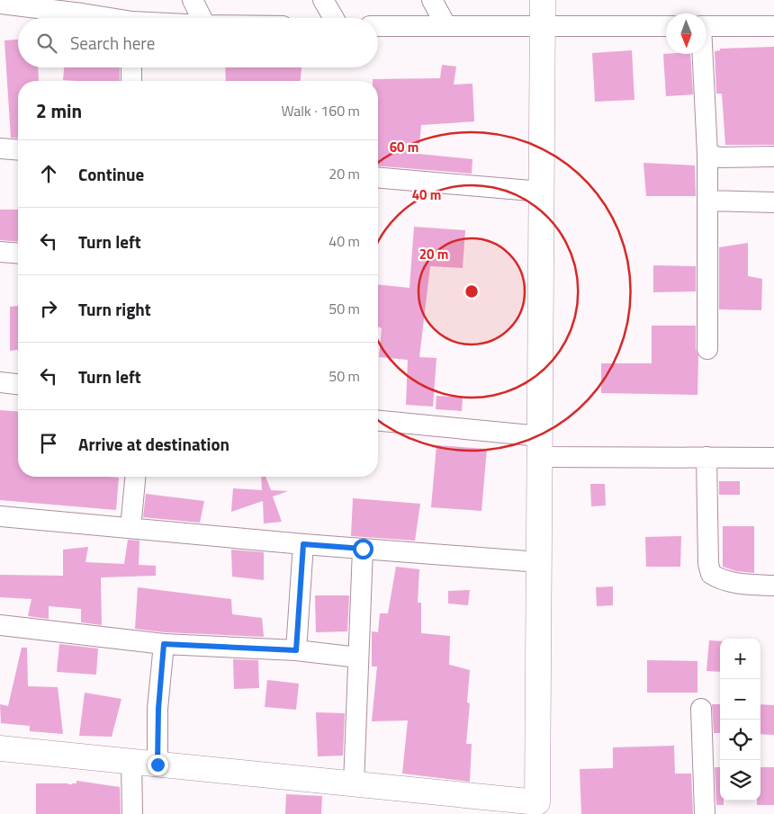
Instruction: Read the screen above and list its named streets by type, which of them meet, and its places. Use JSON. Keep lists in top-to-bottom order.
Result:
{
  "north": "bottom",
  "page": {
    "search": "Search here",
    "heading": ["2 min", "Walk · 160 m"],
    "list": [
      ["Continue", "20 m"],
      ["Turn left", "40 m"],
      ["Turn right", "50 m"],
      ["Turn left", "50 m"],
      "Arrive at destination"
    ],
    "map_buttons": ["+", "−"]
  },
  "rings": ["60 m", "40 m", "20 m"]
}
